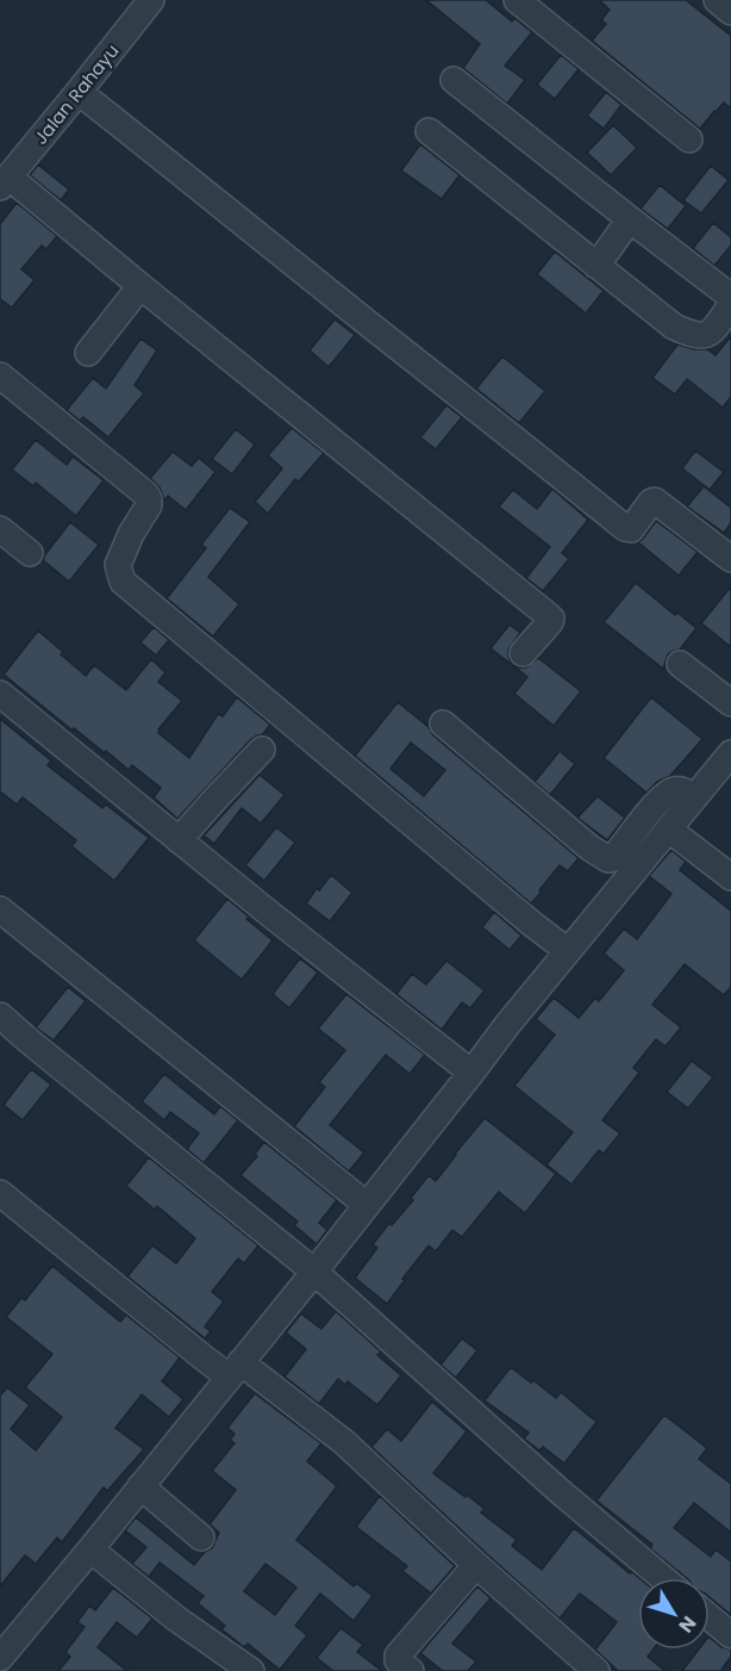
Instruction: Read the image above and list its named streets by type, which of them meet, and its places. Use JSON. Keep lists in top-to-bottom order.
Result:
{
  "streets": {
    "street": ["Jalan Rahayu"]
  },
  "north": "bottom right"
}
